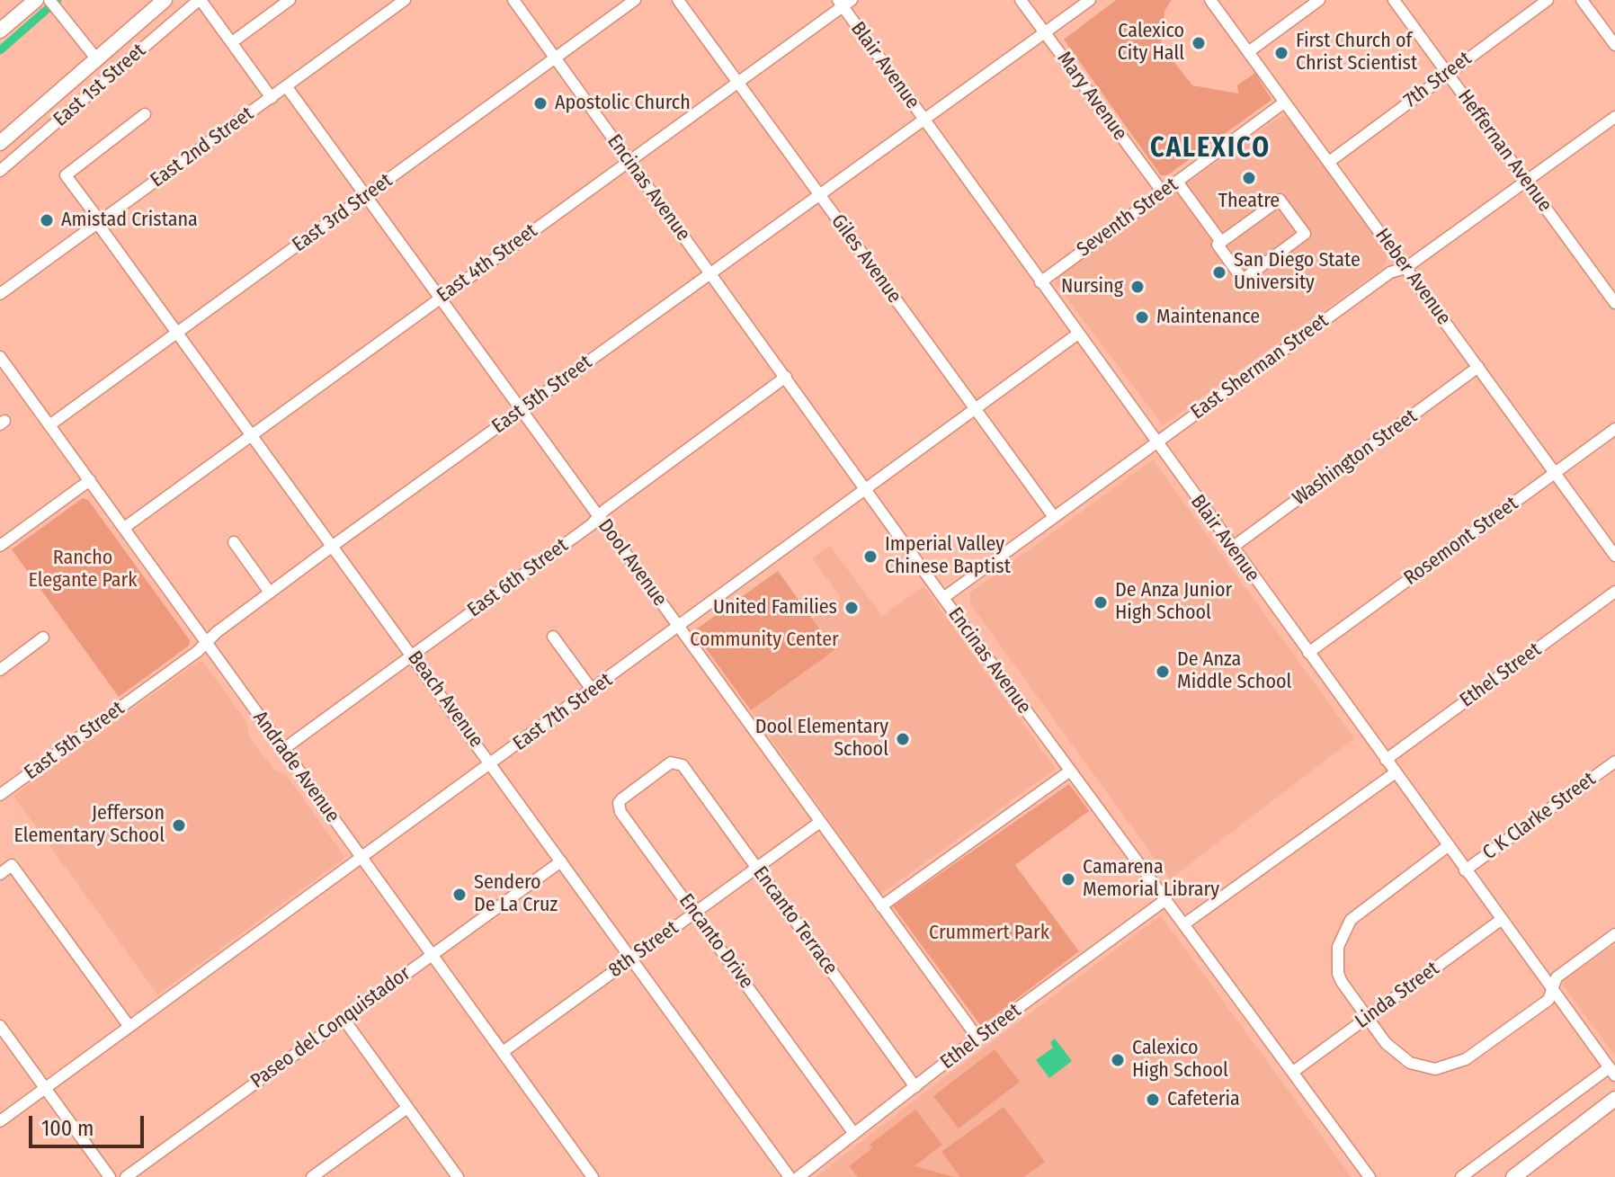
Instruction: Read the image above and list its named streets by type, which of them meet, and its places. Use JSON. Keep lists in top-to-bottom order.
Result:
{
  "streets": {
    "street": [
      "Blair Avenue",
      "7th Street",
      "East 1st Street",
      "Mary Avenue",
      "East 2nd Street",
      "Heffernan Avenue",
      "Encinas Avenue",
      "East 3rd Street",
      "Seventh Street",
      "Giles Avenue",
      "East 4th Street",
      "Heber Avenue",
      "East Sherman Street",
      "East 5th Street",
      "Washington Street",
      "Rosemont Street",
      "Dool Avenue",
      "East 6th Street",
      "Ethel Street",
      "Beach Avenue",
      "East 7th Street",
      "Andrade Avenue",
      "C K Clarke Street",
      "Encanto Terrace",
      "Encanto Drive",
      "8th Street",
      "Linda Street",
      "Paseo del Conquistador"
    ]
  },
  "crossings": [
    ["Blair Avenue", "Seventh Street"],
    ["Blair Avenue", "East 4th Street"],
    ["Blair Avenue", "East Sherman Street"],
    ["Blair Avenue", "East 5th Street"],
    ["Blair Avenue", "Washington Street"],
    ["Blair Avenue", "Rosemont Street"],
    ["Blair Avenue", "Ethel Street"],
    ["Blair Avenue", "East 7th Street"],
    ["Blair Avenue", "C K Clarke Street"],
    ["Blair Avenue", "Linda Street"],
    ["7th Street", "Heffernan Avenue"],
    ["7th Street", "Heber Avenue"],
    ["Mary Avenue", "Seventh Street"],
    ["Mary Avenue", "East 5th Street"],
    ["East 2nd Street", "Dool Avenue"],
    ["East 2nd Street", "Beach Avenue"],
    ["Heffernan Avenue", "East Sherman Street"],
    ["Encinas Avenue", "East 3rd Street"],
    ["Encinas Avenue", "East 4th Street"],
    ["Encinas Avenue", "East Sherman Street"],
    ["Encinas Avenue", "East 5th Street"],
    ["Encinas Avenue", "East 6th Street"],
    ["Encinas Avenue", "Ethel Street"],
    ["Encinas Avenue", "East 7th Street"],
    ["Encinas Avenue", "Linda Street"],
    ["East 3rd Street", "Dool Avenue"],
    ["East 3rd Street", "Beach Avenue"],
    ["East 3rd Street", "Andrade Avenue"],
    ["Seventh Street", "Heber Avenue"],
    ["Giles Avenue", "East 4th Street"],
    ["Giles Avenue", "East Sherman Street"],
    ["Giles Avenue", "East 5th Street"],
    ["Giles Avenue", "East 7th Street"],
    ["East 4th Street", "Dool Avenue"],
    ["East 4th Street", "Beach Avenue"],
    ["East 4th Street", "Andrade Avenue"],
    ["Heber Avenue", "East Sherman Street"],
    ["Heber Avenue", "Washington Street"],
    ["Heber Avenue", "Rosemont Street"],
    ["East 5th Street", "Dool Avenue"],
    ["East 5th Street", "Beach Avenue"],
    ["East 5th Street", "Andrade Avenue"],
    ["Dool Avenue", "East 6th Street"],
    ["Dool Avenue", "Ethel Street"],
    ["Dool Avenue", "East 7th Street"],
    ["Dool Avenue", "8th Street"],
    ["East 6th Street", "Beach Avenue"],
    ["East 6th Street", "Andrade Avenue"],
    ["Ethel Street", "Encanto Terrace"],
    ["Ethel Street", "Encanto Drive"],
    ["Beach Avenue", "East 7th Street"],
    ["Beach Avenue", "8th Street"],
    ["East 7th Street", "Andrade Avenue"],
    ["Andrade Avenue", "8th Street"],
    ["Andrade Avenue", "Paseo del Conquistador"],
    ["Encanto Terrace", "Encanto Drive"],
    ["Encanto Terrace", "8th Street"],
    ["Encanto Drive", "8th Street"]
  ],
  "districts": ["CALEXICO"],
  "parks": ["Rancho Elegante Park", "Community Center", "Crummert Park"],
  "places": [
    "Calexico City Hall",
    "First Church of Christ Scientist",
    "Apostolic Church",
    "Theatre",
    "Amistad Cristana",
    "San Diego State University",
    "Nursing",
    "Maintenance",
    "Imperial Valley Chinese Baptist",
    "De Anza Junior High School",
    "United Families",
    "De Anza Middle School",
    "Dool Elementary School",
    "Jefferson Elementary School",
    "Camarena Memorial Library",
    "Sendero De La Cruz",
    "Calexico High School",
    "Cafeteria"
  ],
  "scale_bar": "100 m"
}
